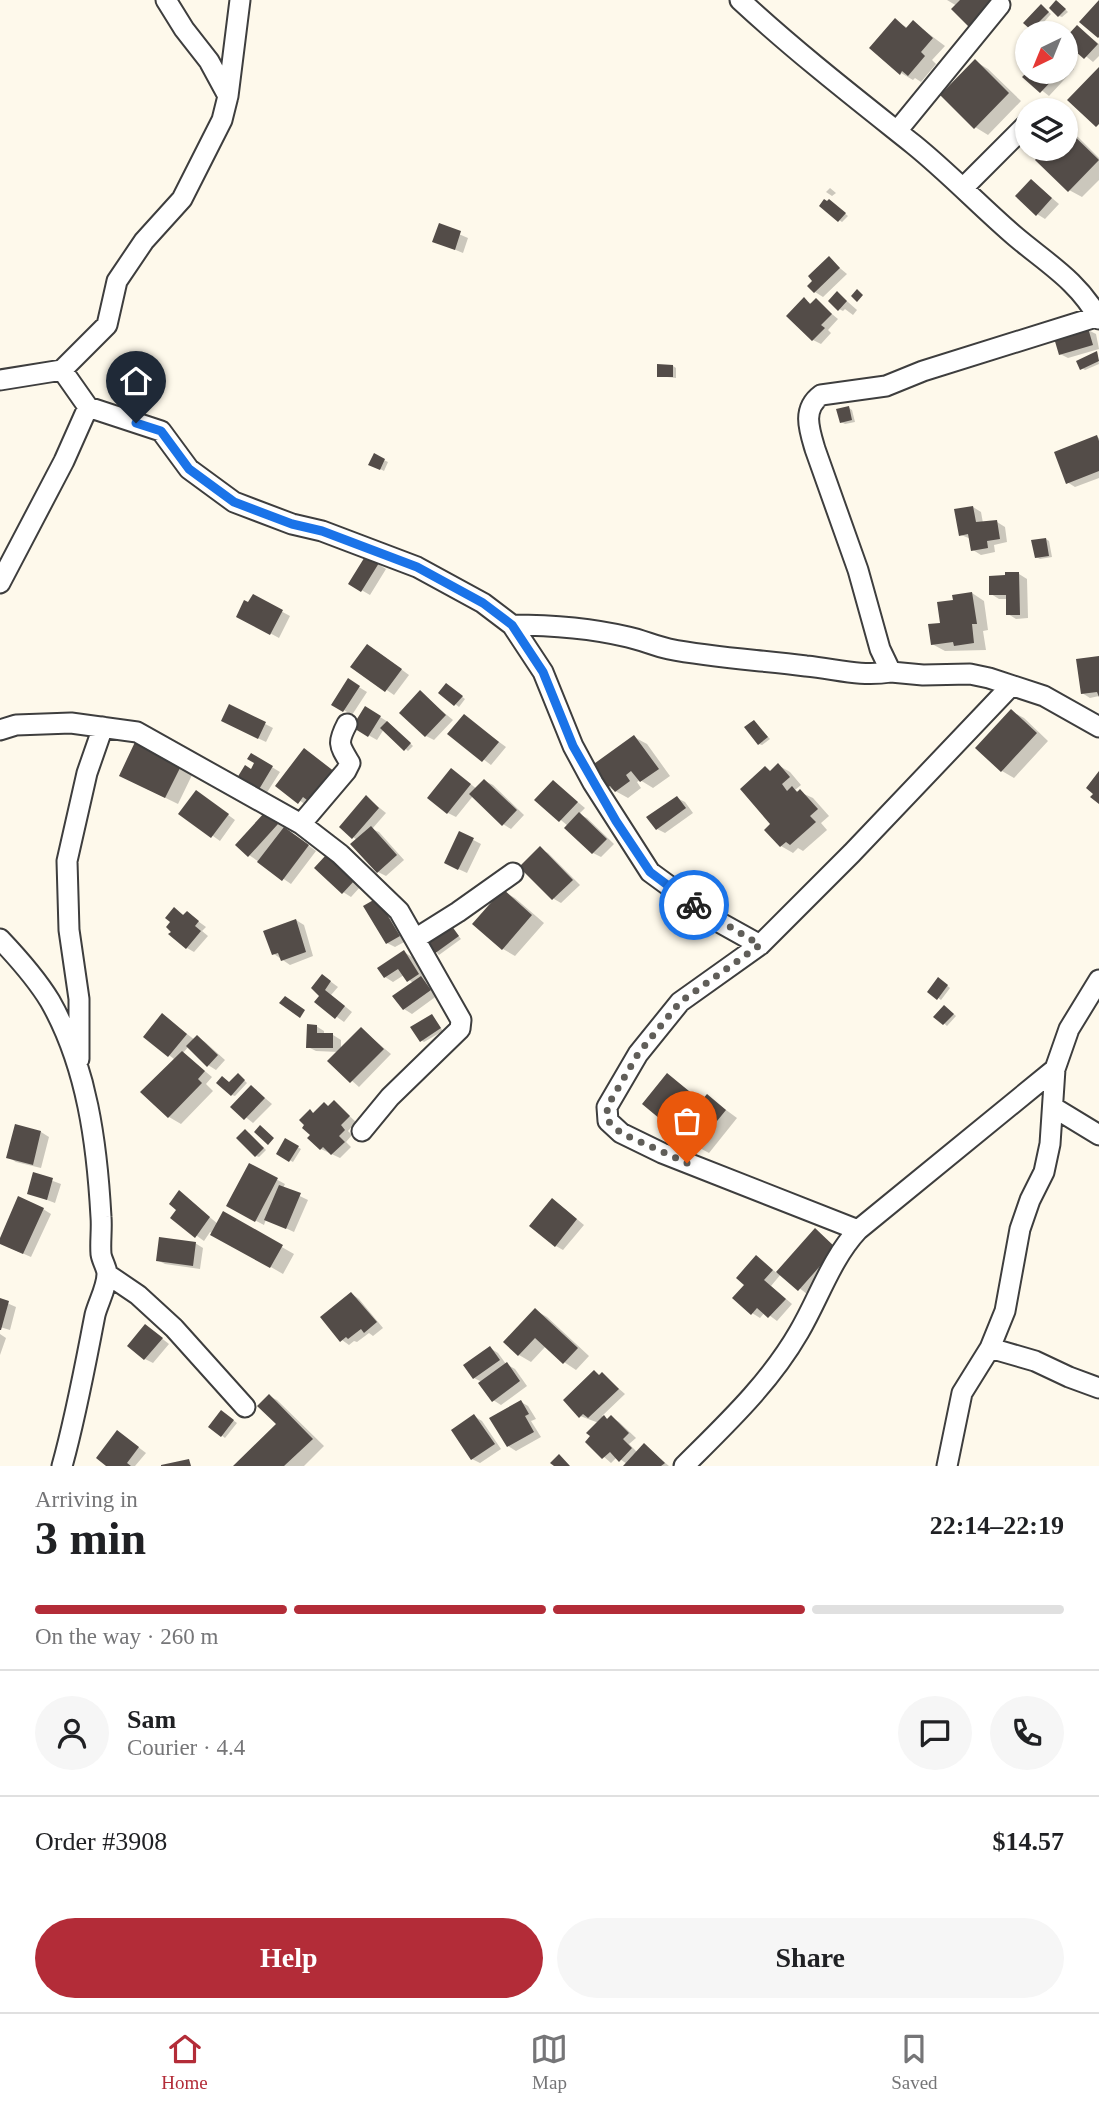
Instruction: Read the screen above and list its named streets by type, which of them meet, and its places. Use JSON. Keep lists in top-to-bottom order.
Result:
{
  "north": "bottom left",
  "page": {
    "heading": ["3 min", "Arriving in", "22:14–22:19"],
    "panel": [
      "Sam",
      "Courier · 4.4",
      "Order #3908",
      "$14.57"
    ],
    "bar": "On the way · 260 m",
    "buttons": ["Help", "Share"],
    "tabs": ["Home", "Map", "Saved"]
  }
}
